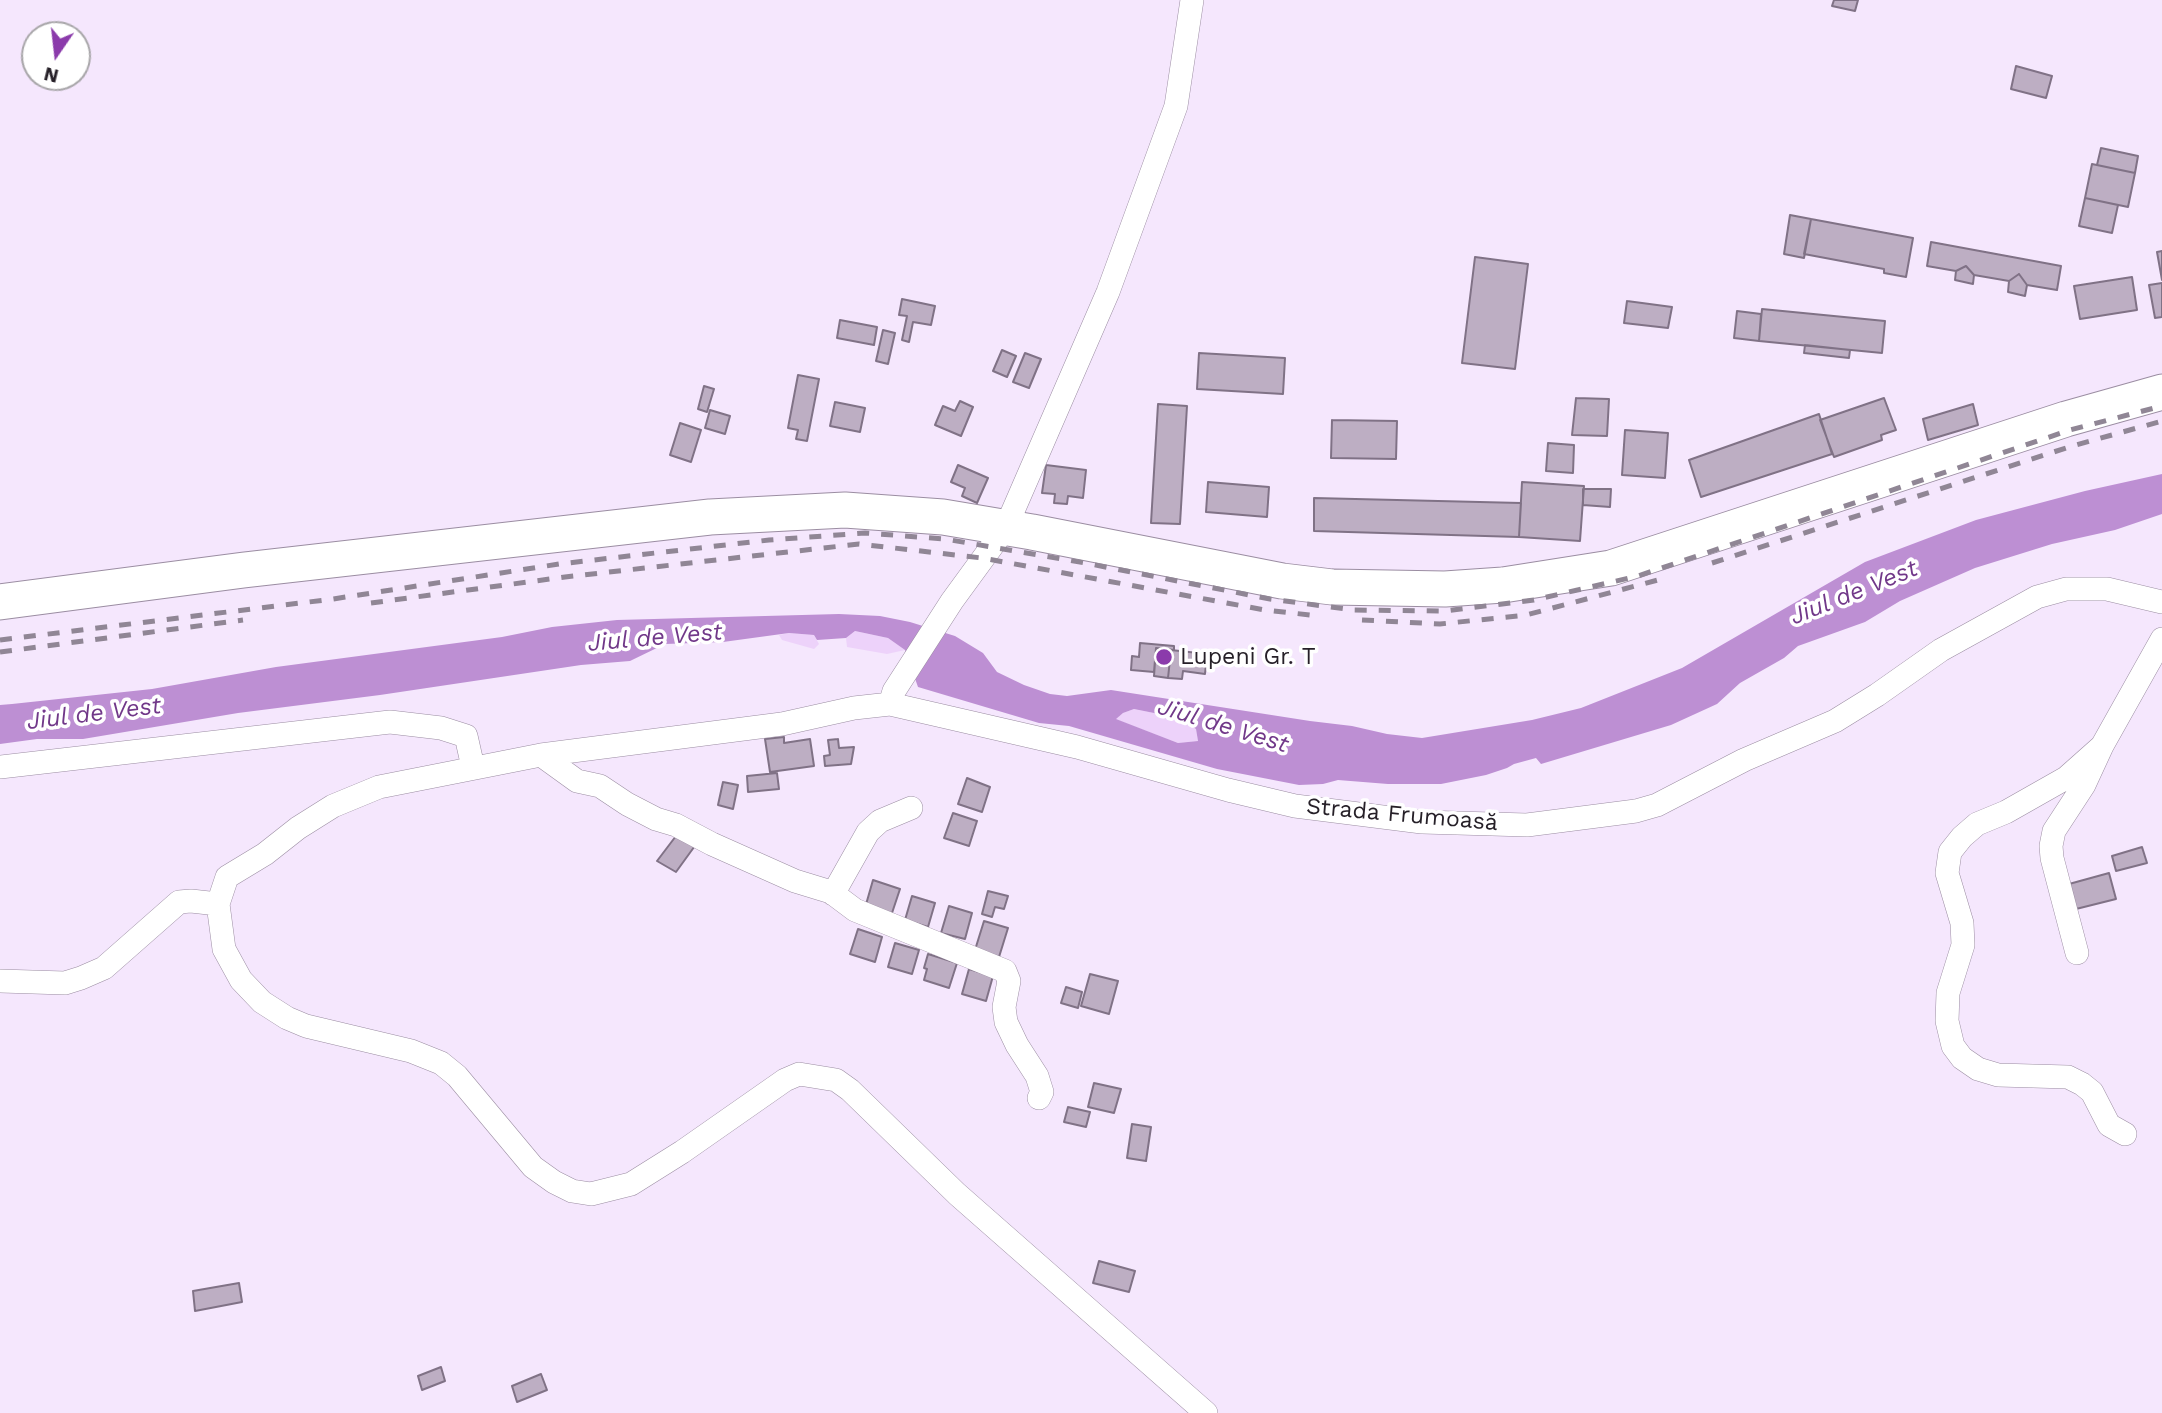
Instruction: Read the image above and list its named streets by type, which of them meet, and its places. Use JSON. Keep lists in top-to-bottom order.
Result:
{
  "streets": {
    "street": ["Strada Frumoasă"]
  },
  "water": ["Jiul de Vest"],
  "places": ["Lupeni Gr. T"],
  "north": "bottom"
}
